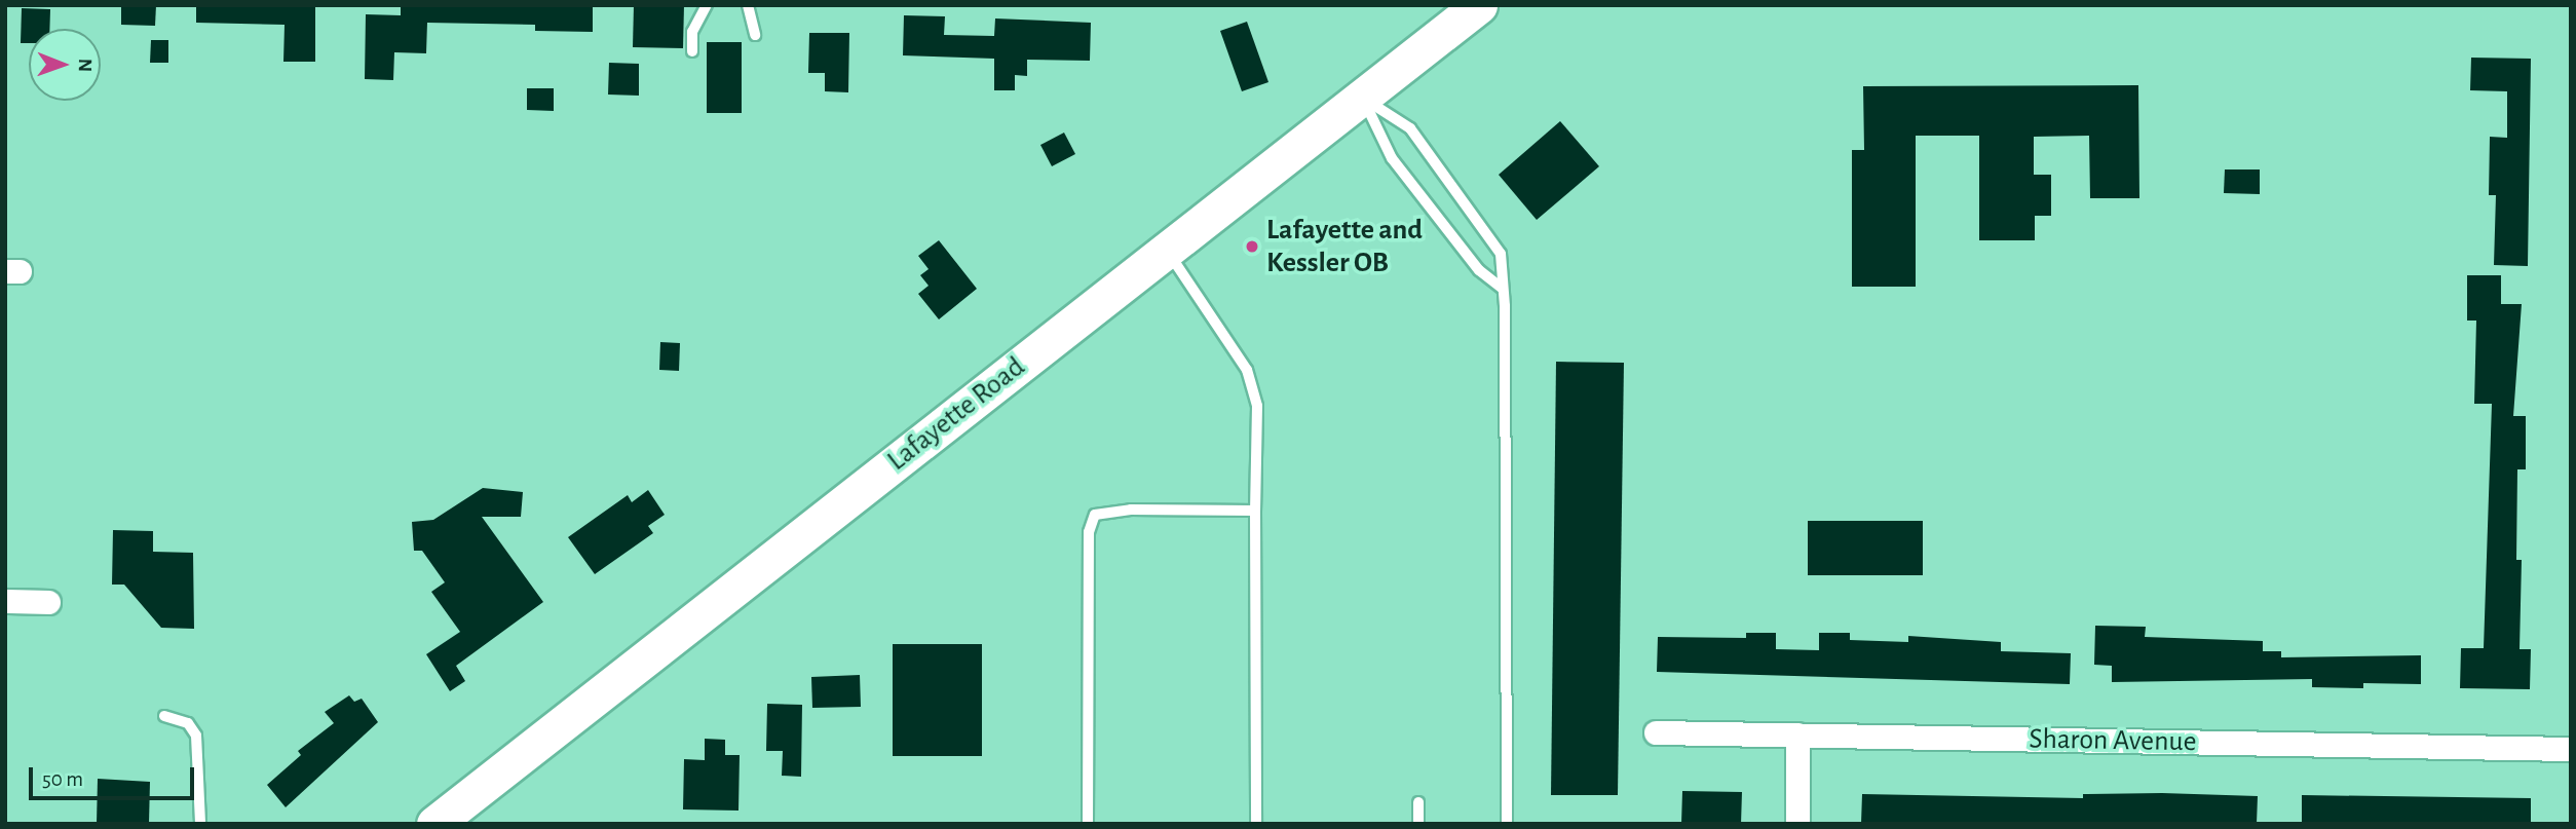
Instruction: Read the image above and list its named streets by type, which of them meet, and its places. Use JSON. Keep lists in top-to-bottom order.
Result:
{
  "streets": {
    "main road": ["Lafayette Road"],
    "street": ["Sharon Avenue"]
  },
  "places": ["Lafayette and Kessler OB"],
  "scale_bar": "50 m",
  "north": "right"
}
